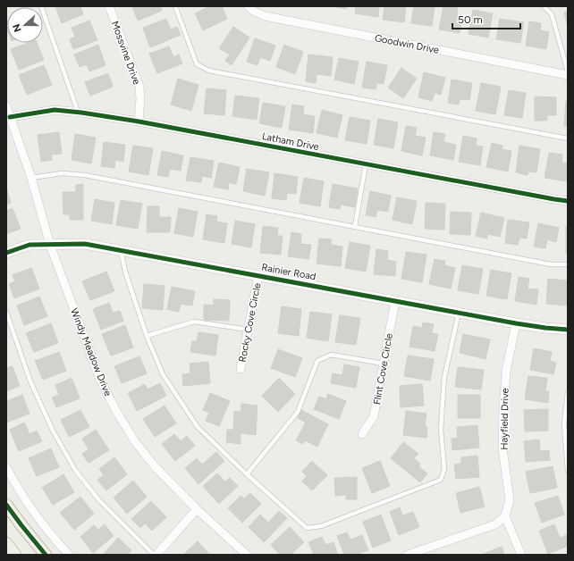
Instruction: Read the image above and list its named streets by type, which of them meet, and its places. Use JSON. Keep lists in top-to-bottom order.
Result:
{
  "streets": {
    "street": [
      "Goodwin Drive",
      "Mossvine Drive",
      "Latham Drive",
      "Rainier Road",
      "Rocky Cove Circle",
      "Windy Meadow Drive",
      "Flint Cove Circle",
      "Hayfield Drive"
    ]
  },
  "crossings": [
    ["Mossvine Drive", "Latham Drive"],
    ["Latham Drive", "Windy Meadow Drive"],
    ["Rainier Road", "Rocky Cove Circle"],
    ["Rainier Road", "Windy Meadow Drive"],
    ["Rainier Road", "Flint Cove Circle"],
    ["Rainier Road", "Hayfield Drive"]
  ],
  "scale_bar": "50 m",
  "north": "left"
}
